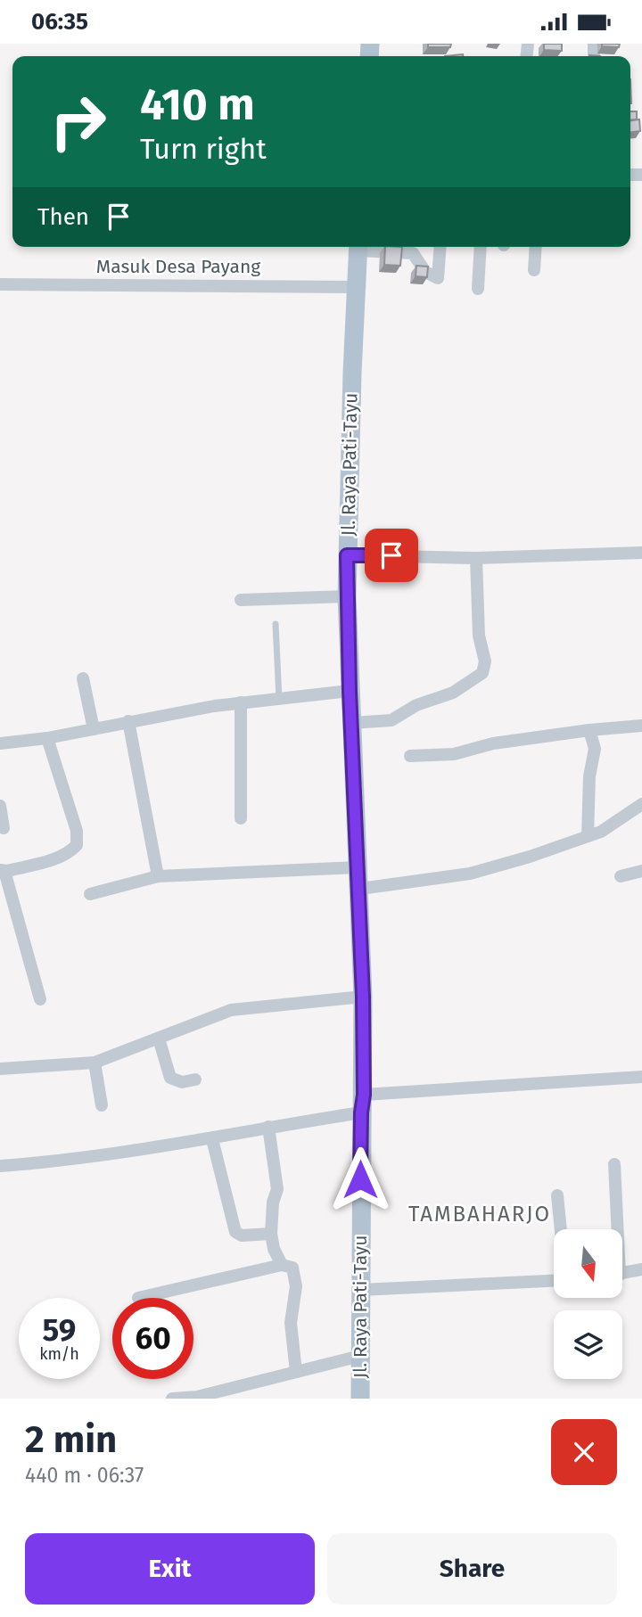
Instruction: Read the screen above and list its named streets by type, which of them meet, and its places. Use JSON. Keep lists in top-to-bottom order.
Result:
{
  "streets": {
    "main road": ["Jl. Raya Pati-Tayu"],
    "street": ["Masuk Desa Payang"]
  },
  "crossings": [
    ["Masuk Desa Payang", "Jl. Raya Pati-Tayu"]
  ],
  "districts": ["TAMBAHARJO"],
  "north": "bottom",
  "page": {
    "status": "06:35",
    "turn": ["410 m", "Turn right"],
    "then": "Then",
    "speed": "59 km/h",
    "limit": "60",
    "heading": ["2 min", "440 m · 06:37"],
    "buttons": ["Exit", "Share"]
  }
}
